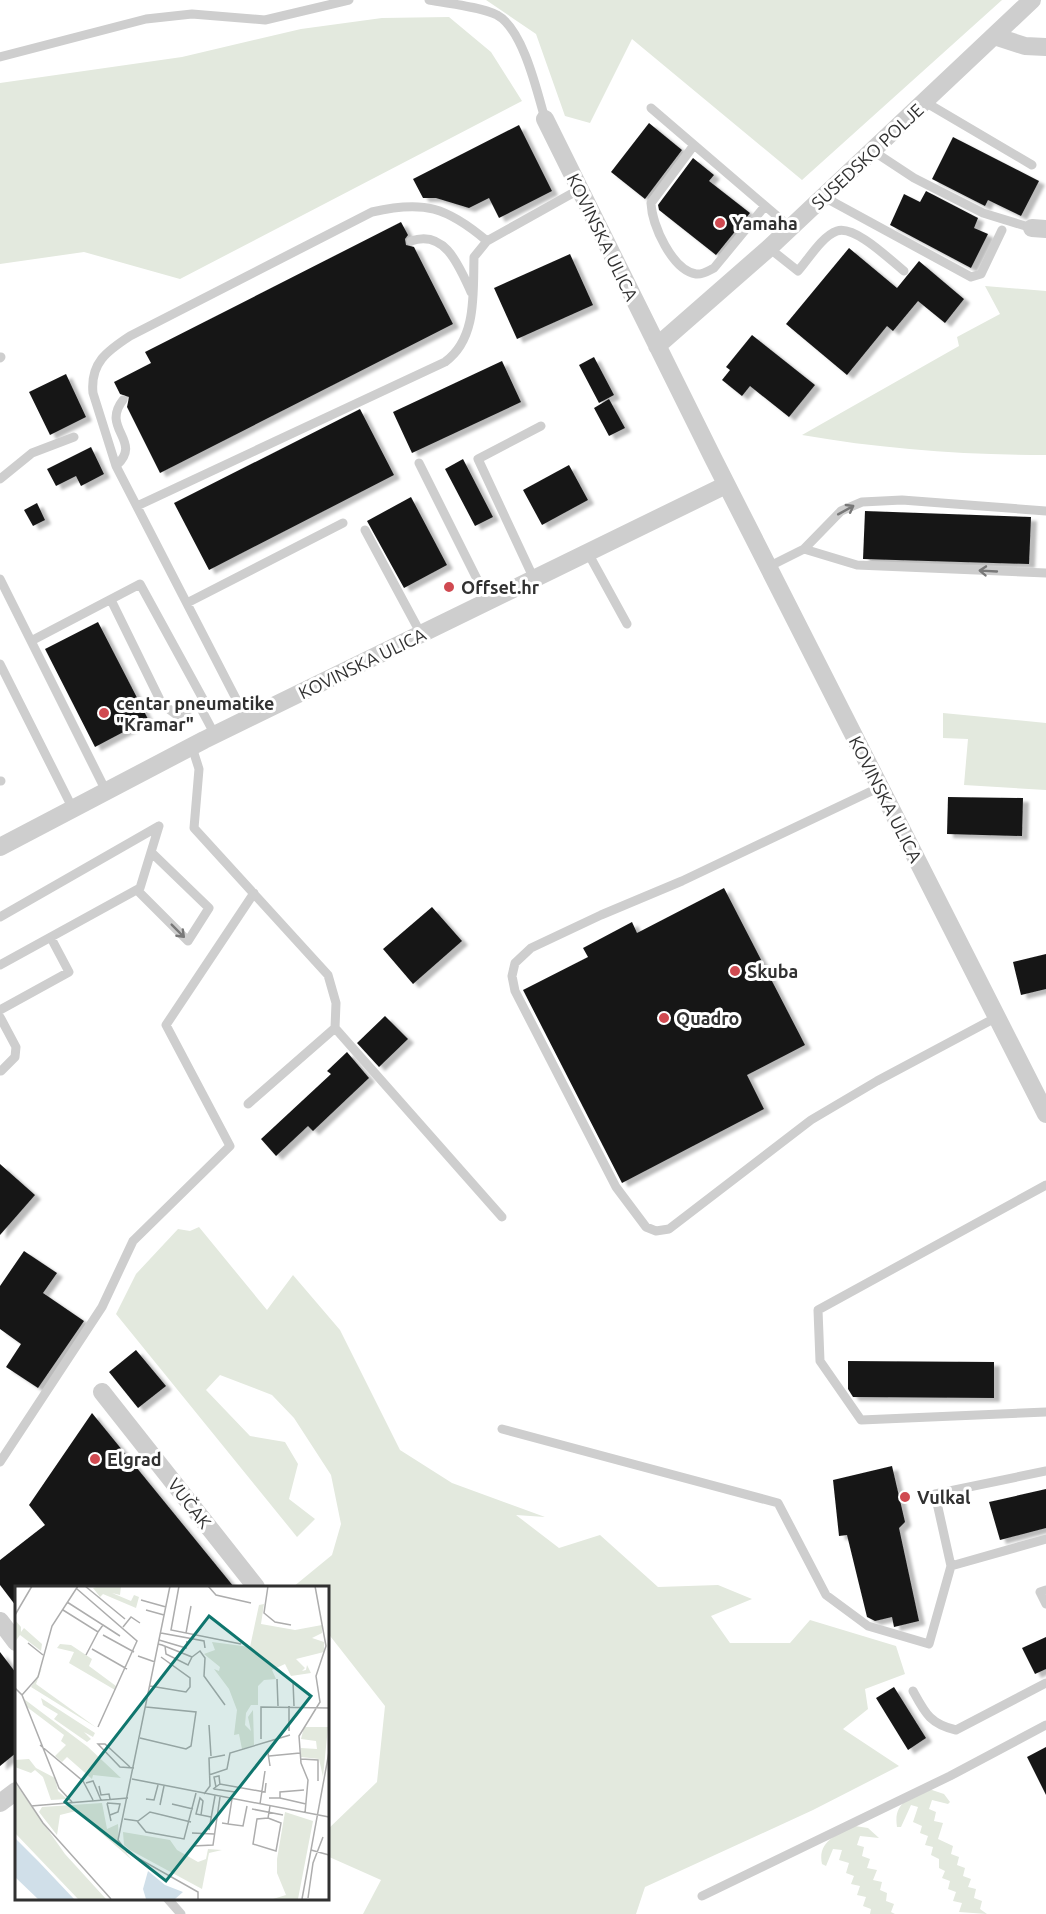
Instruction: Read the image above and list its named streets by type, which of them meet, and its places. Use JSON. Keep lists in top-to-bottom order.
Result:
{
  "streets": {
    "street": ["SUSEDSKO POLJE", "KOVINSKA ULICA", "VUČAK"]
  },
  "crossings": [
    ["SUSEDSKO POLJE", "KOVINSKA ULICA"]
  ],
  "places": [
    "Yamaha",
    "Offset.hr",
    "centar pneumatike \"Kramar\"",
    "Skuba",
    "Quadro",
    "Elgrad",
    "Vulkal"
  ]
}
